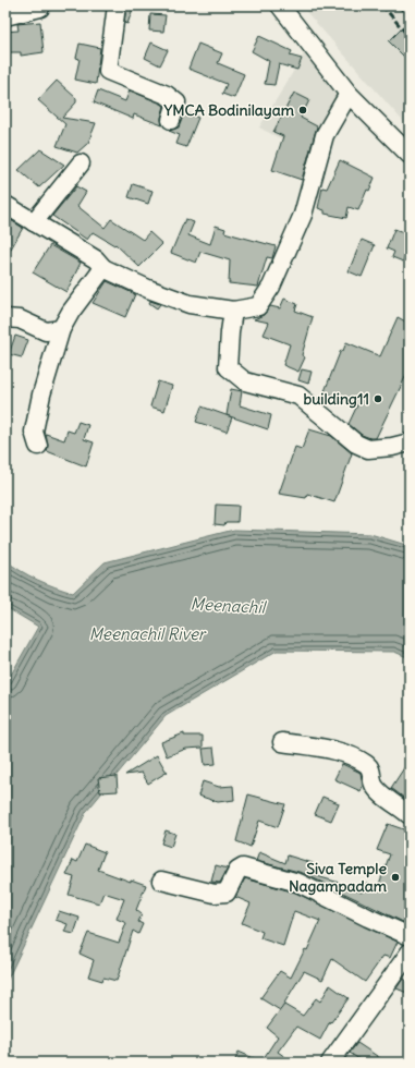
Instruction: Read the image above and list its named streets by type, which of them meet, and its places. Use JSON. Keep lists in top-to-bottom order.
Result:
{
  "water": ["Meenachil", "Meenachil River"],
  "places": ["YMCA Bodinilayam", "building11", "Siva Temple Nagampadam"]
}
